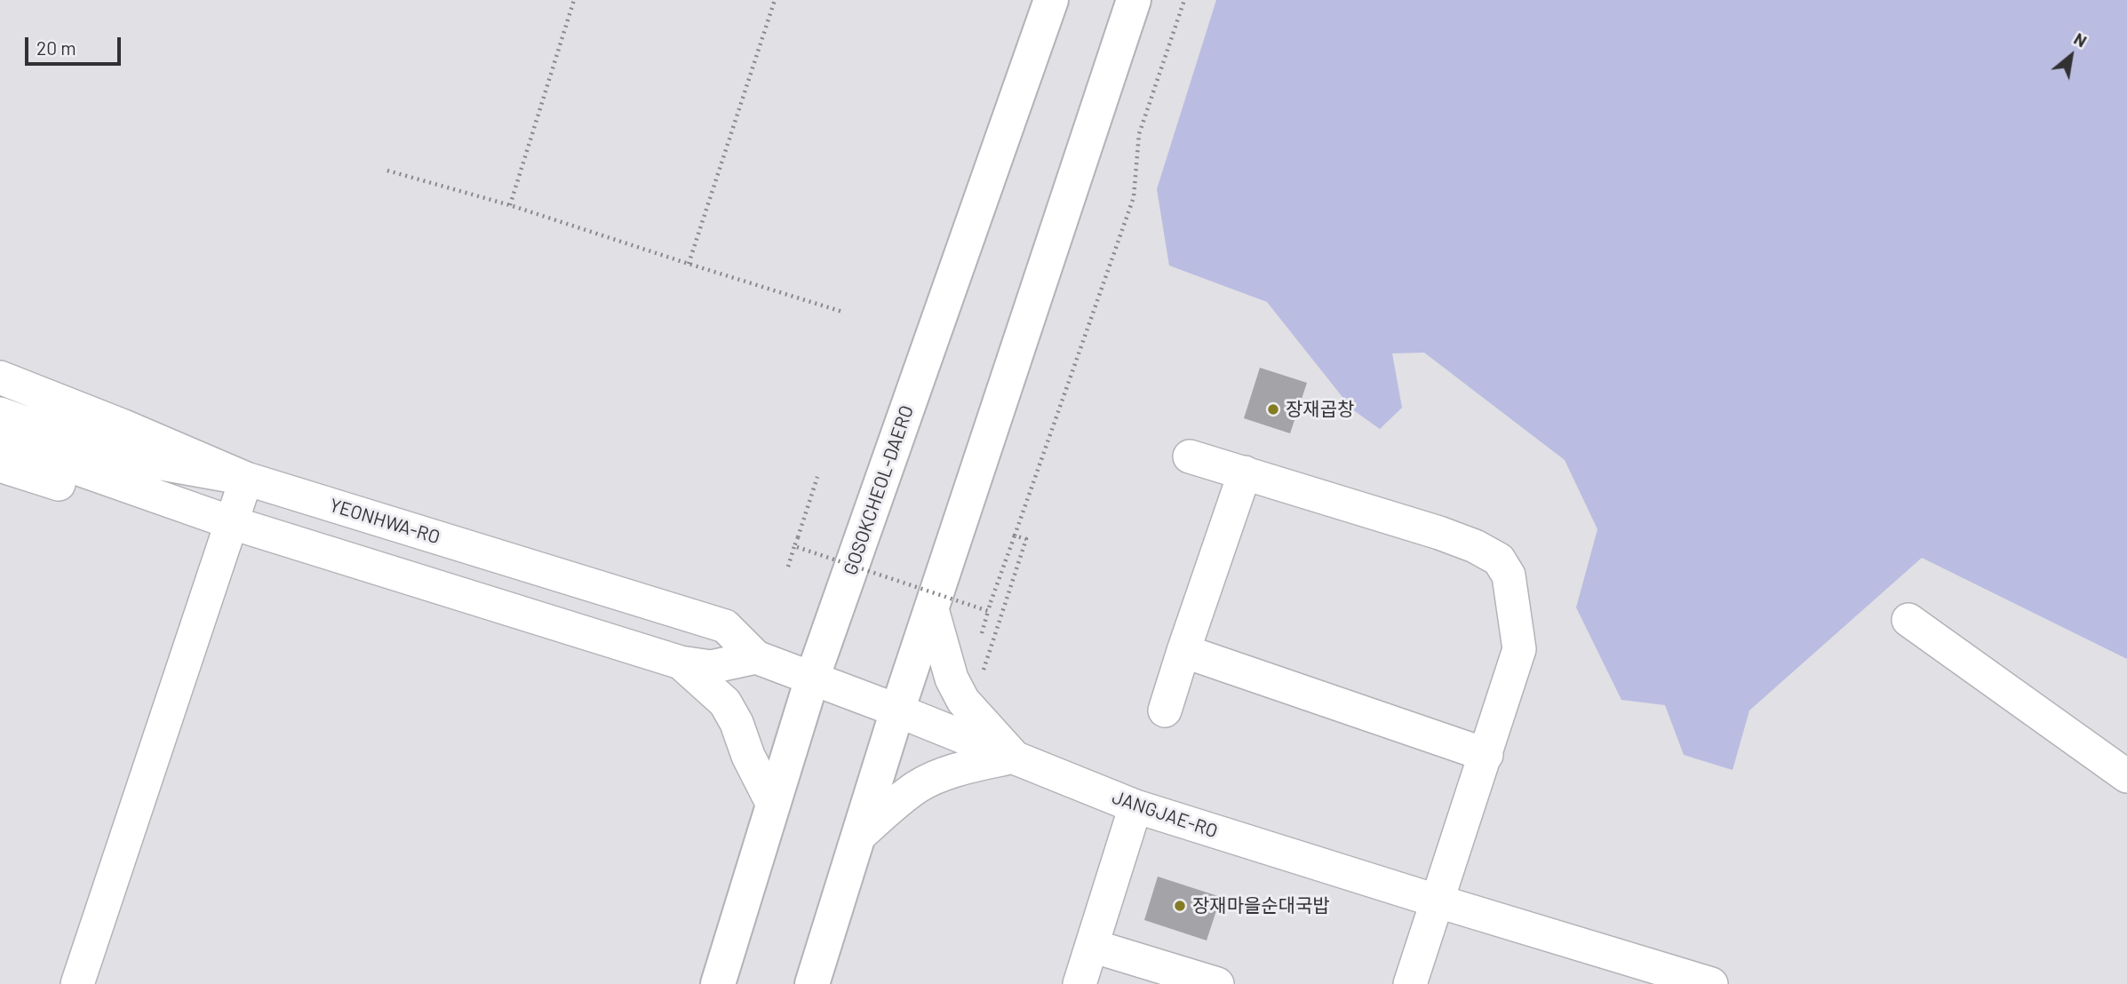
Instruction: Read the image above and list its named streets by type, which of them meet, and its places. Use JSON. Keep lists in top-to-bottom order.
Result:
{
  "streets": {
    "main road": ["GOSOKCHEOL-DAERO"],
    "street": ["YEONHWA-RO", "JANGJAE-RO"]
  },
  "crossings": [
    ["GOSOKCHEOL-DAERO", "YEONHWA-RO"],
    ["YEONHWA-RO", "JANGJAE-RO"]
  ],
  "places": ["장재곱창", "장재마을순대국밥"],
  "scale_bar": "20 m",
  "north": "top right"
}
